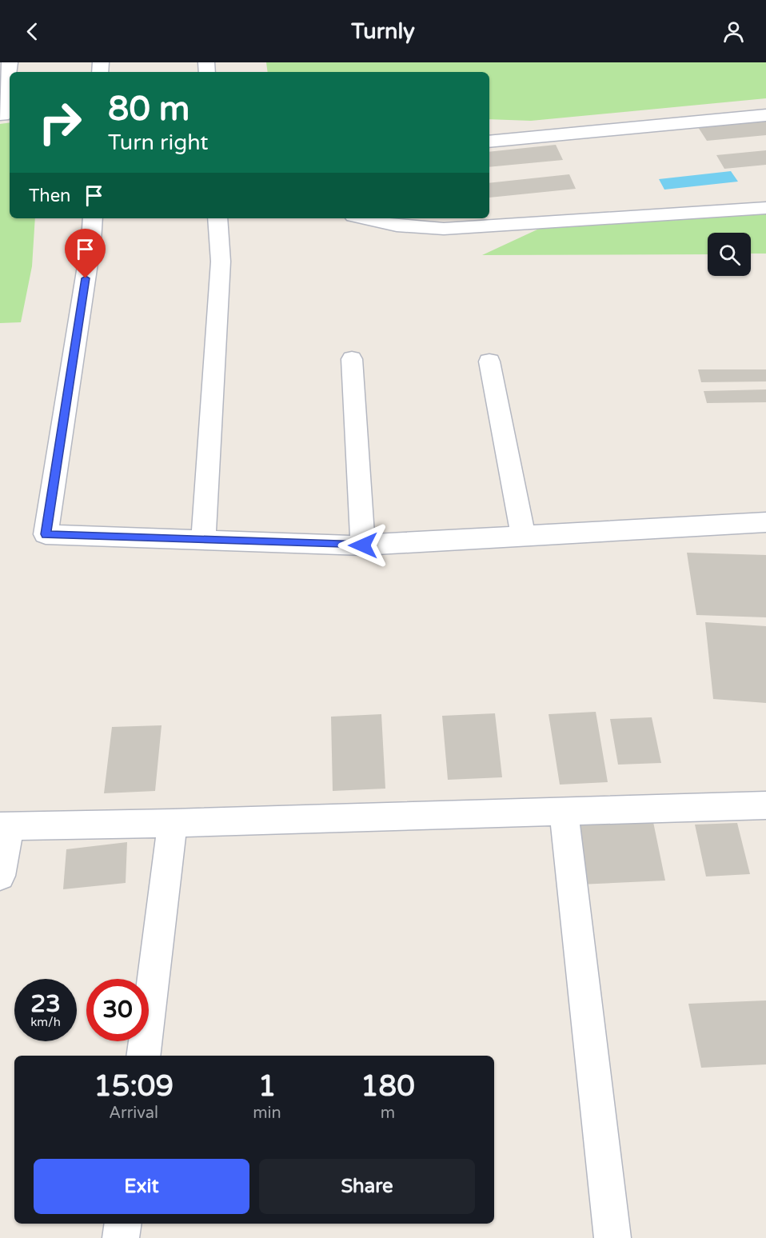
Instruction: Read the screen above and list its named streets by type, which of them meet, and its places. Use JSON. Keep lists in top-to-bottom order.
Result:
{
  "page": {
    "header": "Turnly",
    "turn": ["80 m", "Turn right"],
    "then": "Then",
    "speed": "23 km/h",
    "limit": "30",
    "eta": [
      "15:09",
      "Arrival",
      "1",
      "min",
      "180",
      "m"
    ],
    "buttons": ["Exit", "Share"]
  }
}
